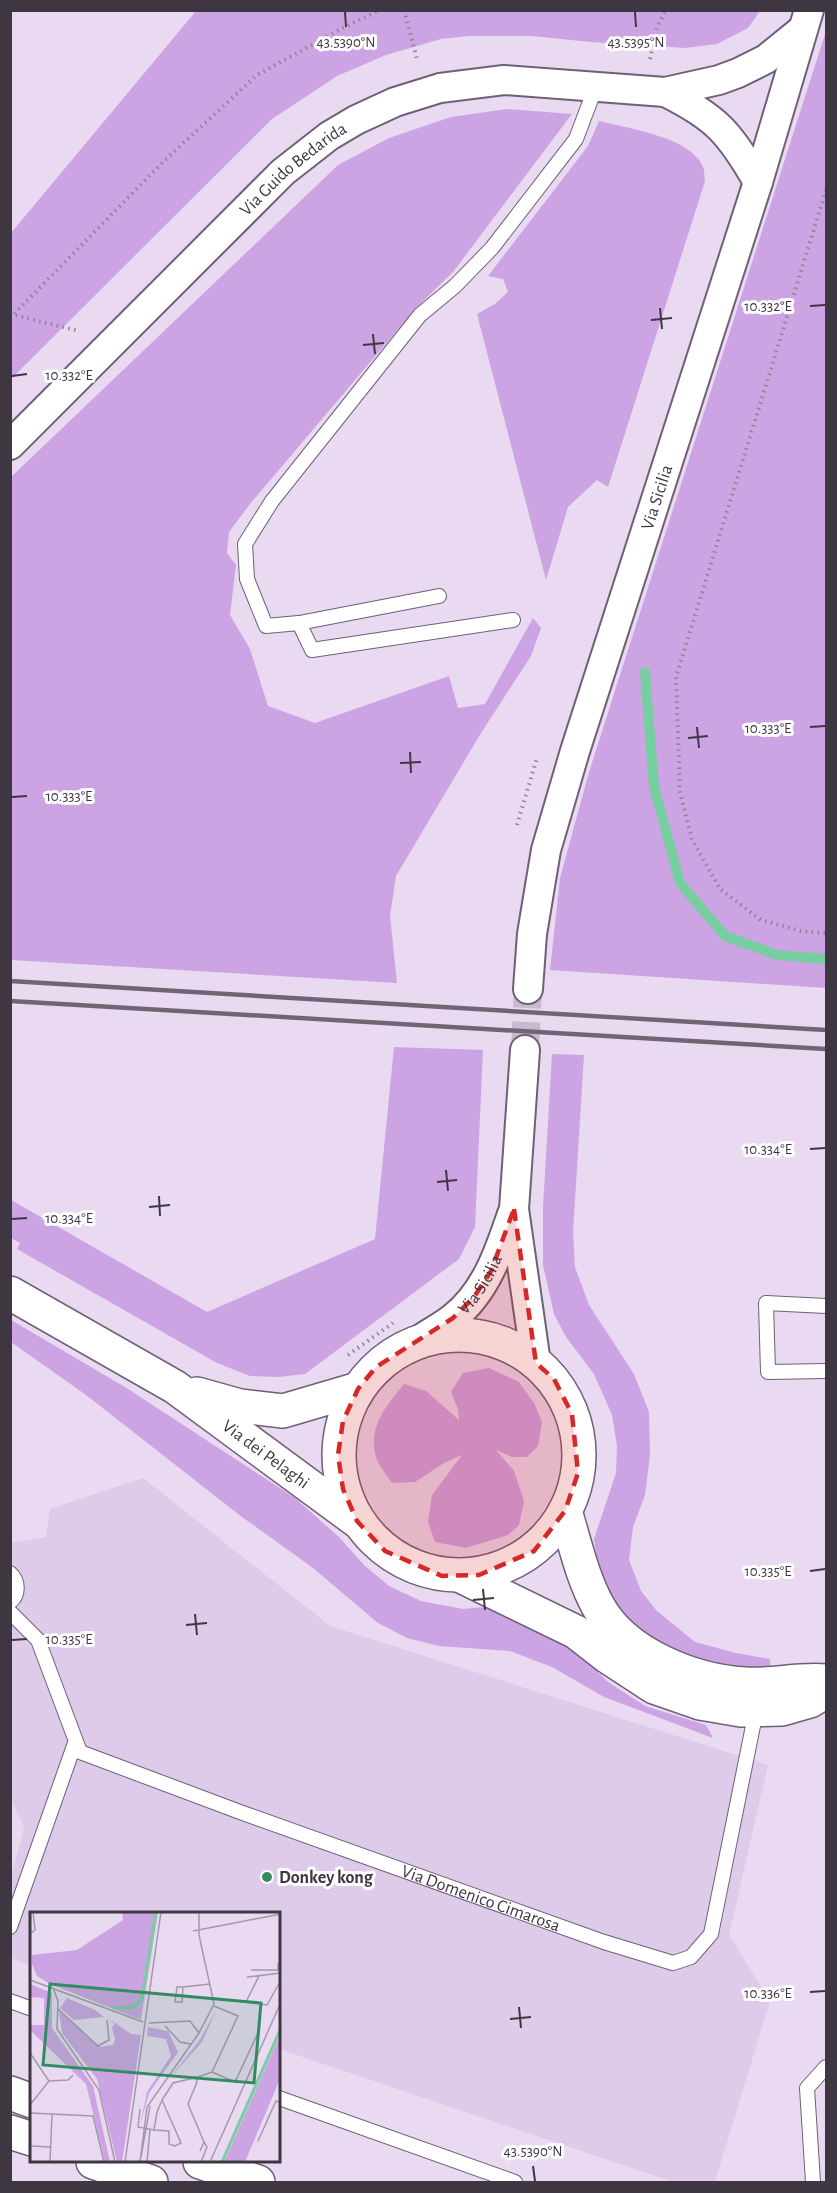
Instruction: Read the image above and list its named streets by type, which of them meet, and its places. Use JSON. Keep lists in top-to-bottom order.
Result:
{
  "streets": {
    "main road": ["Via dei Pelaghi"],
    "street": ["Via Guido Bedarida", "Via Sicilia"],
    "lane": ["Via Domenico Cimarosa"]
  },
  "crossings": [
    ["Via Guido Bedarida", "Via Sicilia"]
  ],
  "places": ["Donkey kong"],
  "coordinates": [
    "43.5390°N",
    "43.5395°N",
    "10.332°E",
    "10.333°E",
    "10.334°E",
    "10.335°E",
    "10.336°E"
  ]
}
